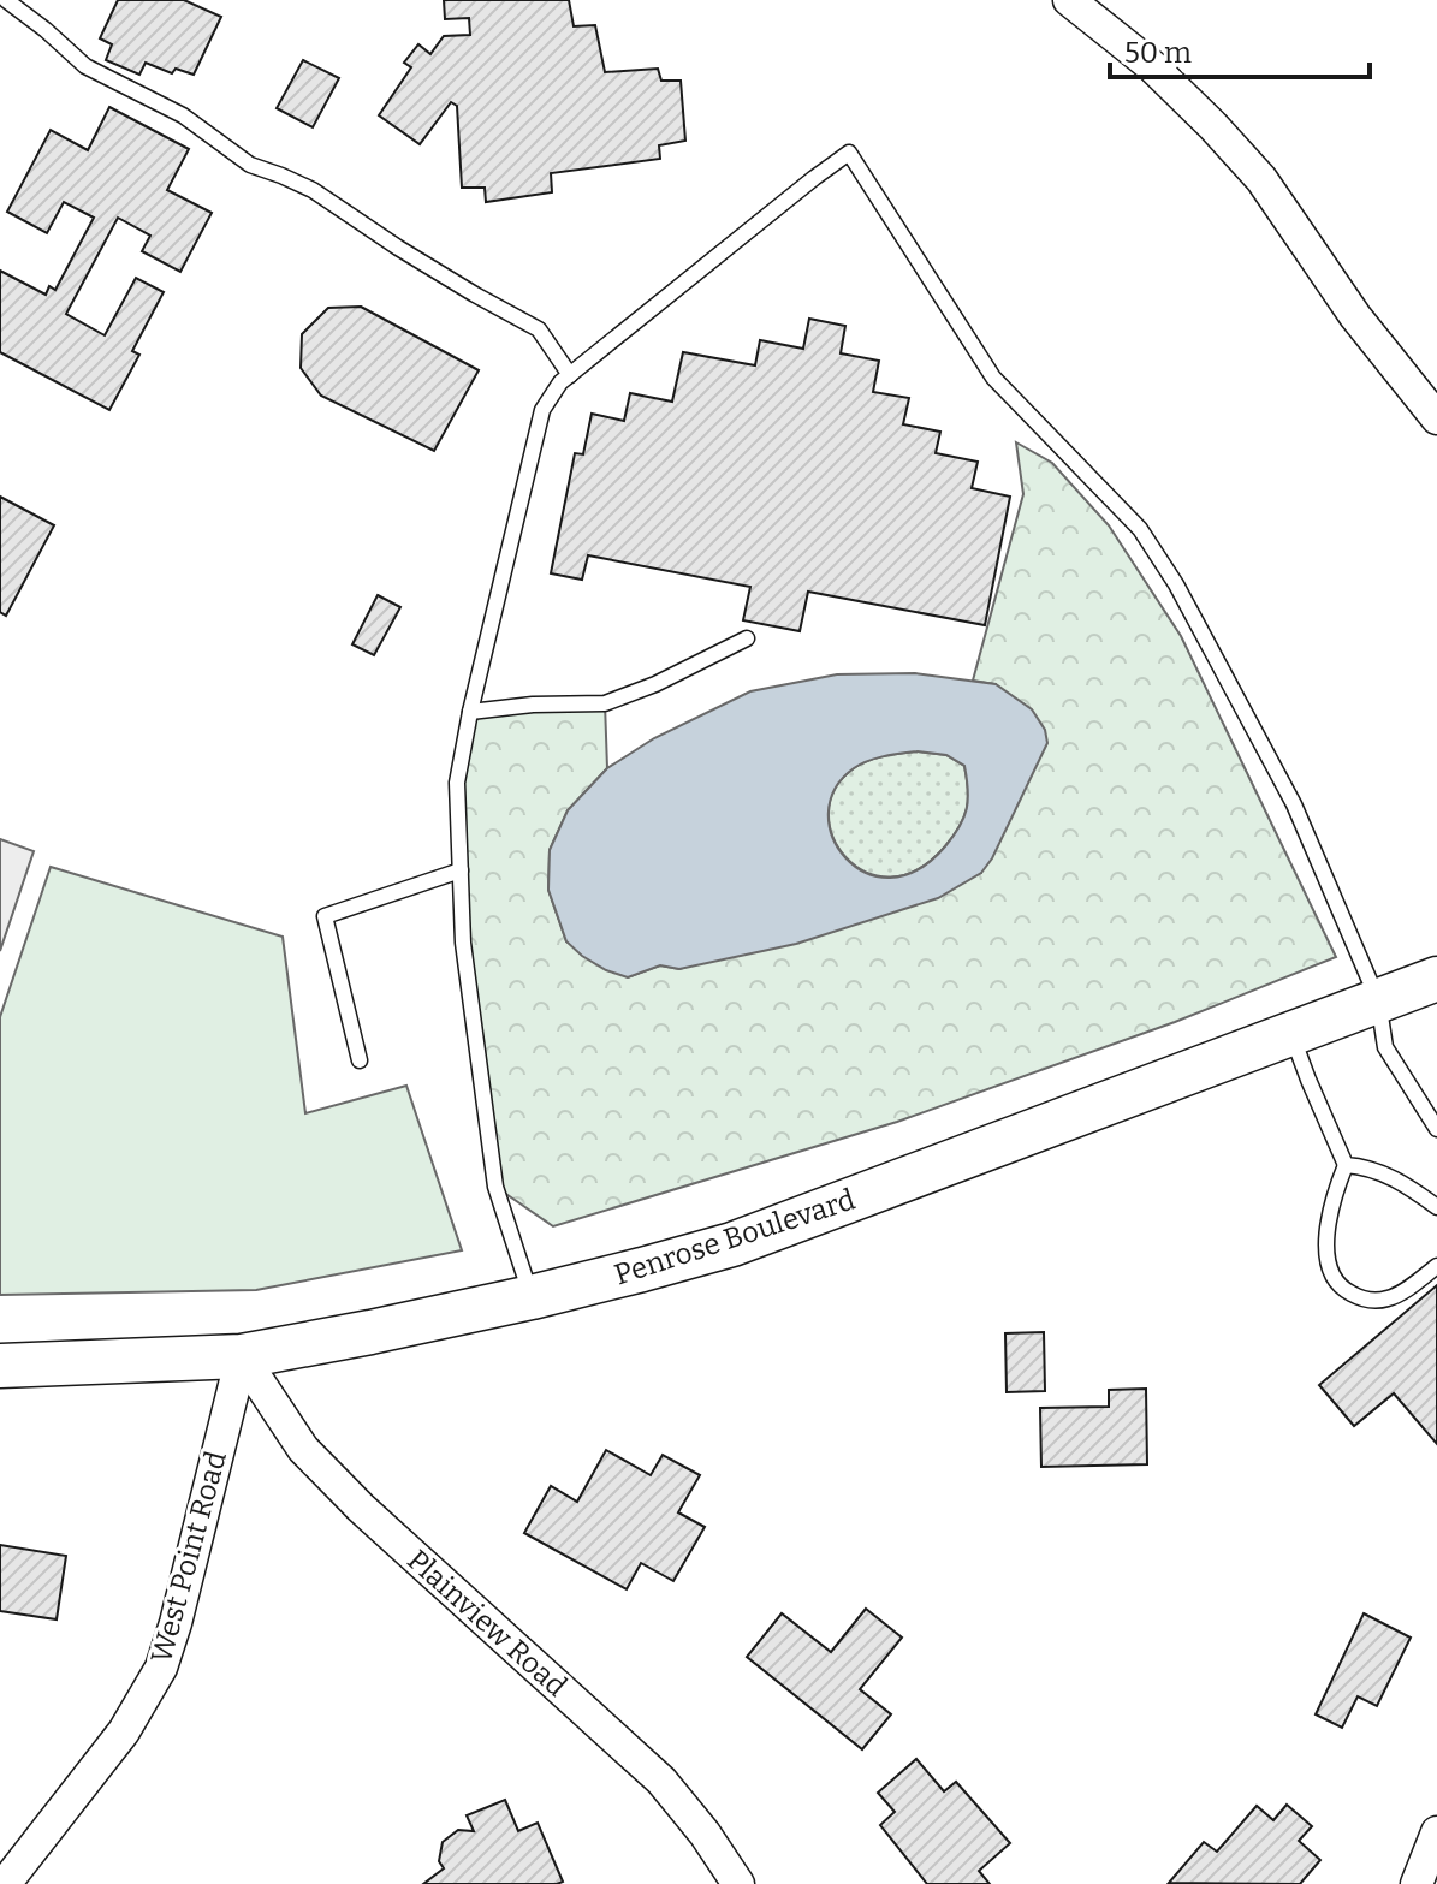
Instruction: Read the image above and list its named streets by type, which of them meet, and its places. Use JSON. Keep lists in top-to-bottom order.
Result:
{
  "streets": {
    "street": ["Penrose Boulevard", "West Point Road", "Plainview Road"]
  },
  "crossings": [
    ["Penrose Boulevard", "West Point Road"],
    ["Penrose Boulevard", "Plainview Road"],
    ["West Point Road", "Plainview Road"]
  ],
  "scale_bar": "50 m"
}
